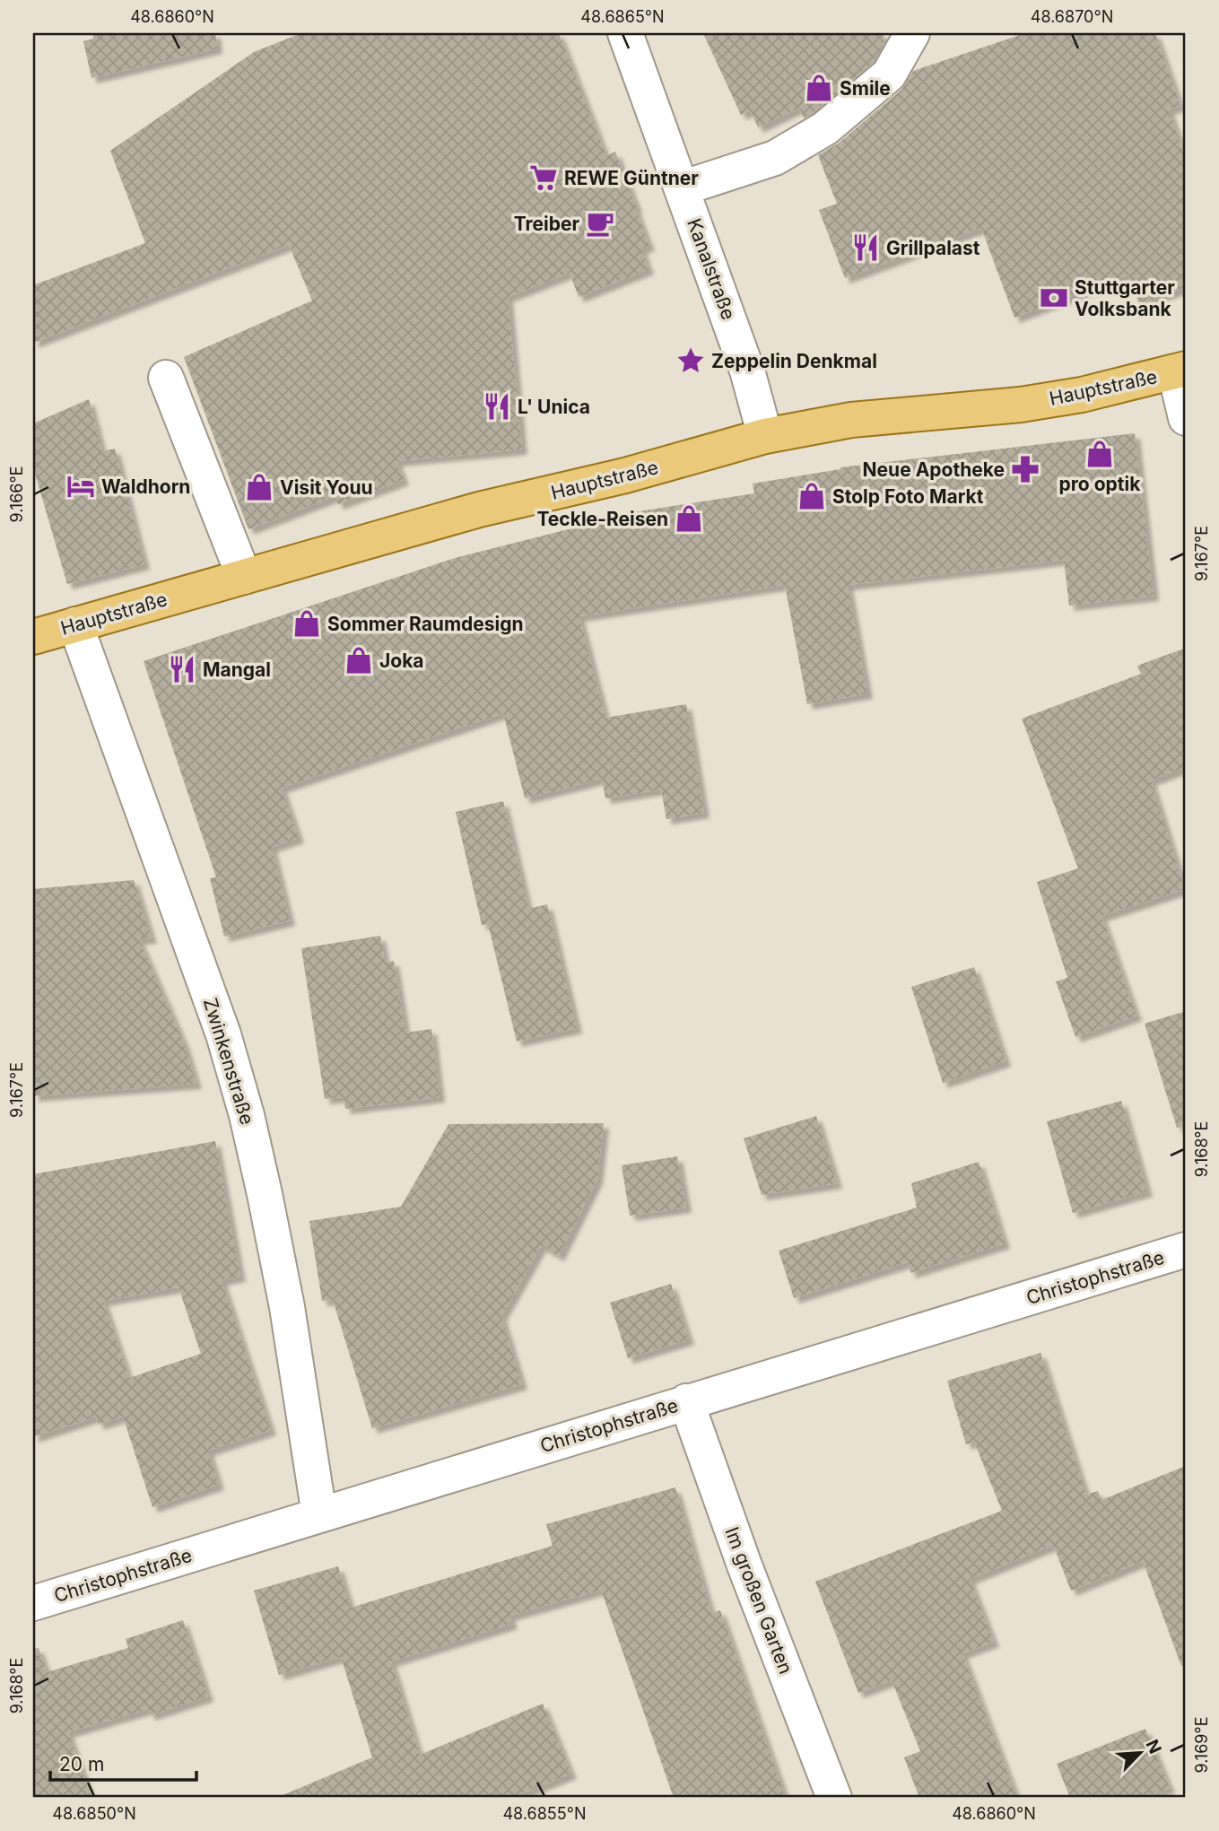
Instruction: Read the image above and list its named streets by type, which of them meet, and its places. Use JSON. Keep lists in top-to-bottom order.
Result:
{
  "streets": {
    "main road": ["Hauptstraße"],
    "street": [
      "Kanalstraße",
      "Zwinkenstraße",
      "Christophstraße",
      "Im großen Garten"
    ]
  },
  "crossings": [
    ["Kanalstraße", "Hauptstraße"],
    ["Hauptstraße", "Zwinkenstraße"],
    ["Zwinkenstraße", "Christophstraße"],
    ["Christophstraße", "Im großen Garten"]
  ],
  "places": {
    "shop": [
      "Smile",
      "pro optik",
      "Visit Youu",
      "Stolp Foto Markt",
      "Teckle-Reisen",
      "Sommer Raumdesign",
      "Joka"
    ],
    "supermarket": ["REWE Güntner"],
    "cafe": ["Treiber"],
    "restaurant": ["Grillpalast", "L' Unica", "Mangal"],
    "bank": ["Stuttgarter Volksbank"],
    "place": ["Zeppelin Denkmal"],
    "pharmacy": ["Neue Apotheke"],
    "hotel": ["Waldhorn"]
  },
  "scale_bar": "20 m",
  "north": "top right",
  "coordinates": [
    "48.6860°N",
    "48.6865°N",
    "48.6870°N",
    "9.166°E",
    "9.167°E",
    "9.168°E",
    "9.169°E",
    "48.6850°N",
    "48.6855°N"
  ]
}
